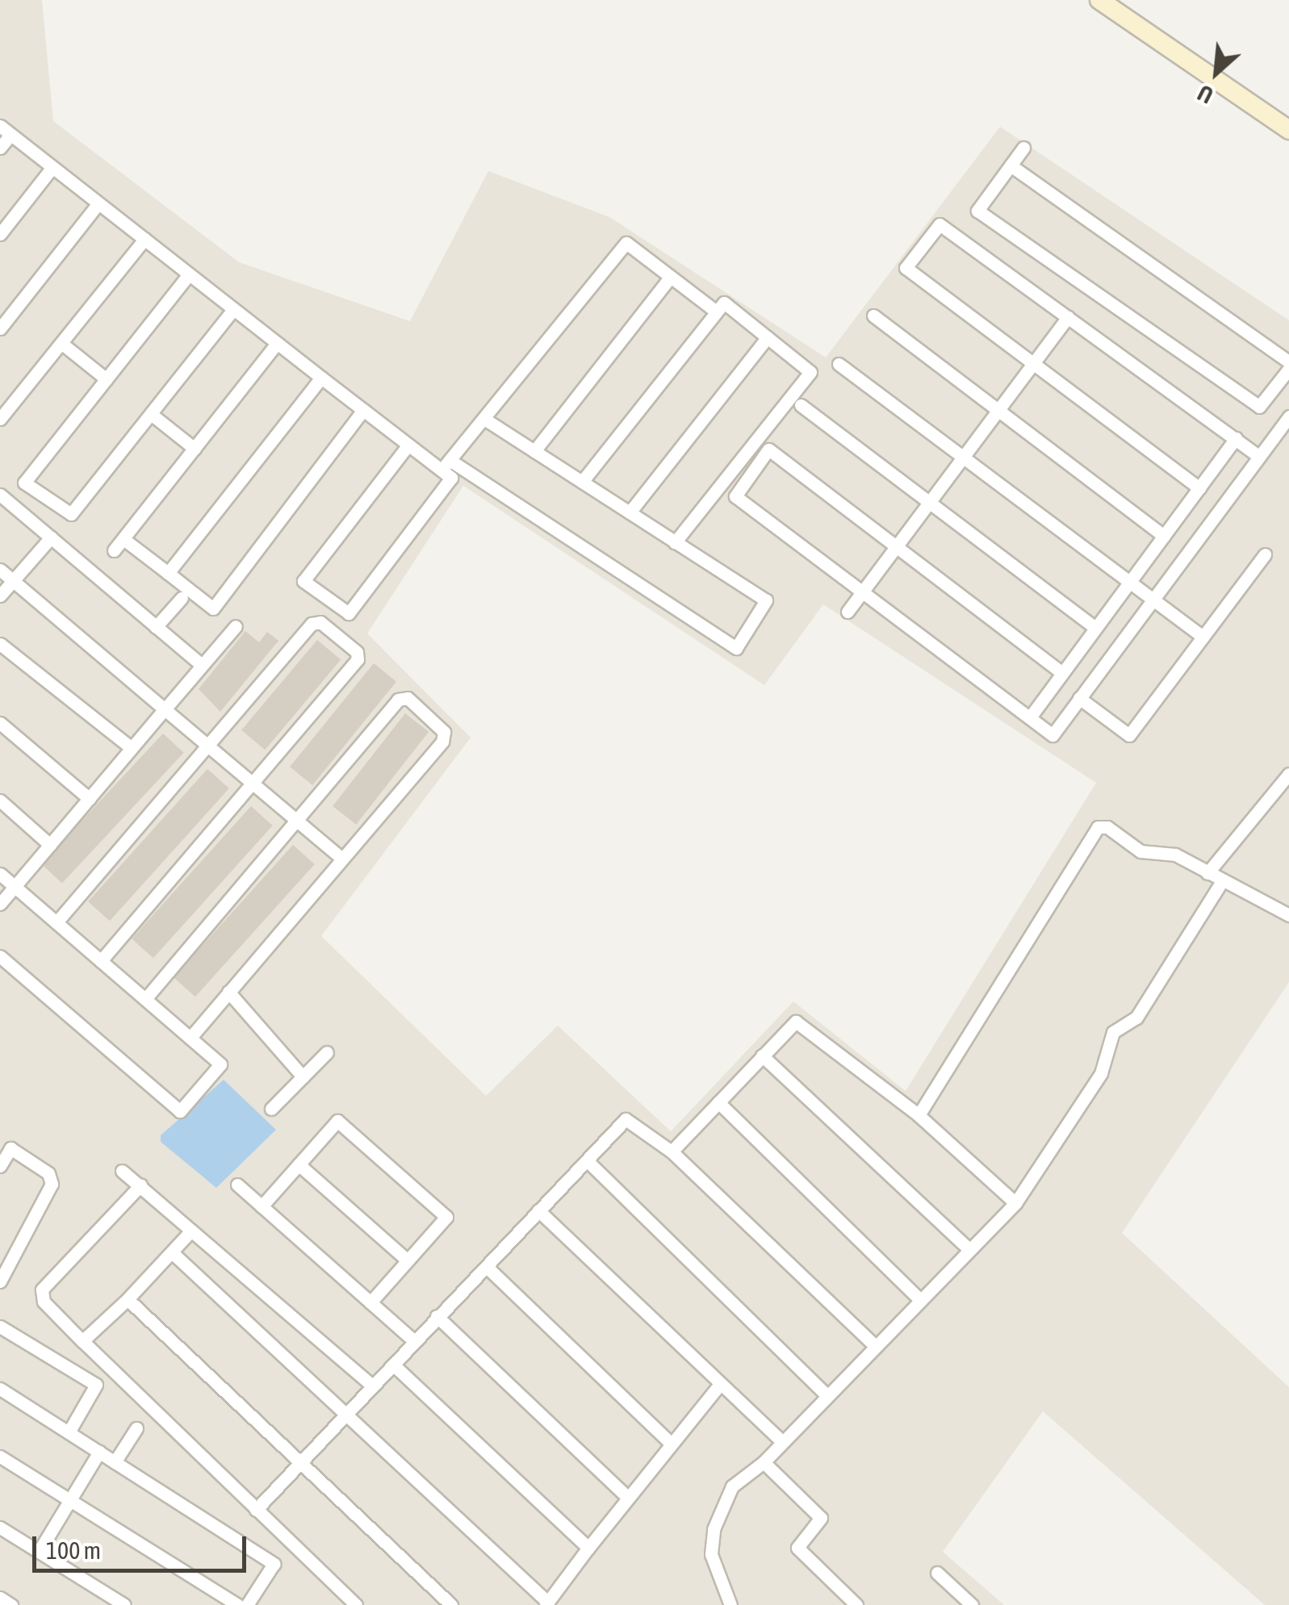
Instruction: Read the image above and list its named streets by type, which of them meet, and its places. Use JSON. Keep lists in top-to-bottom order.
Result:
{
  "scale_bar": "100 m",
  "north": "bottom left"
}
